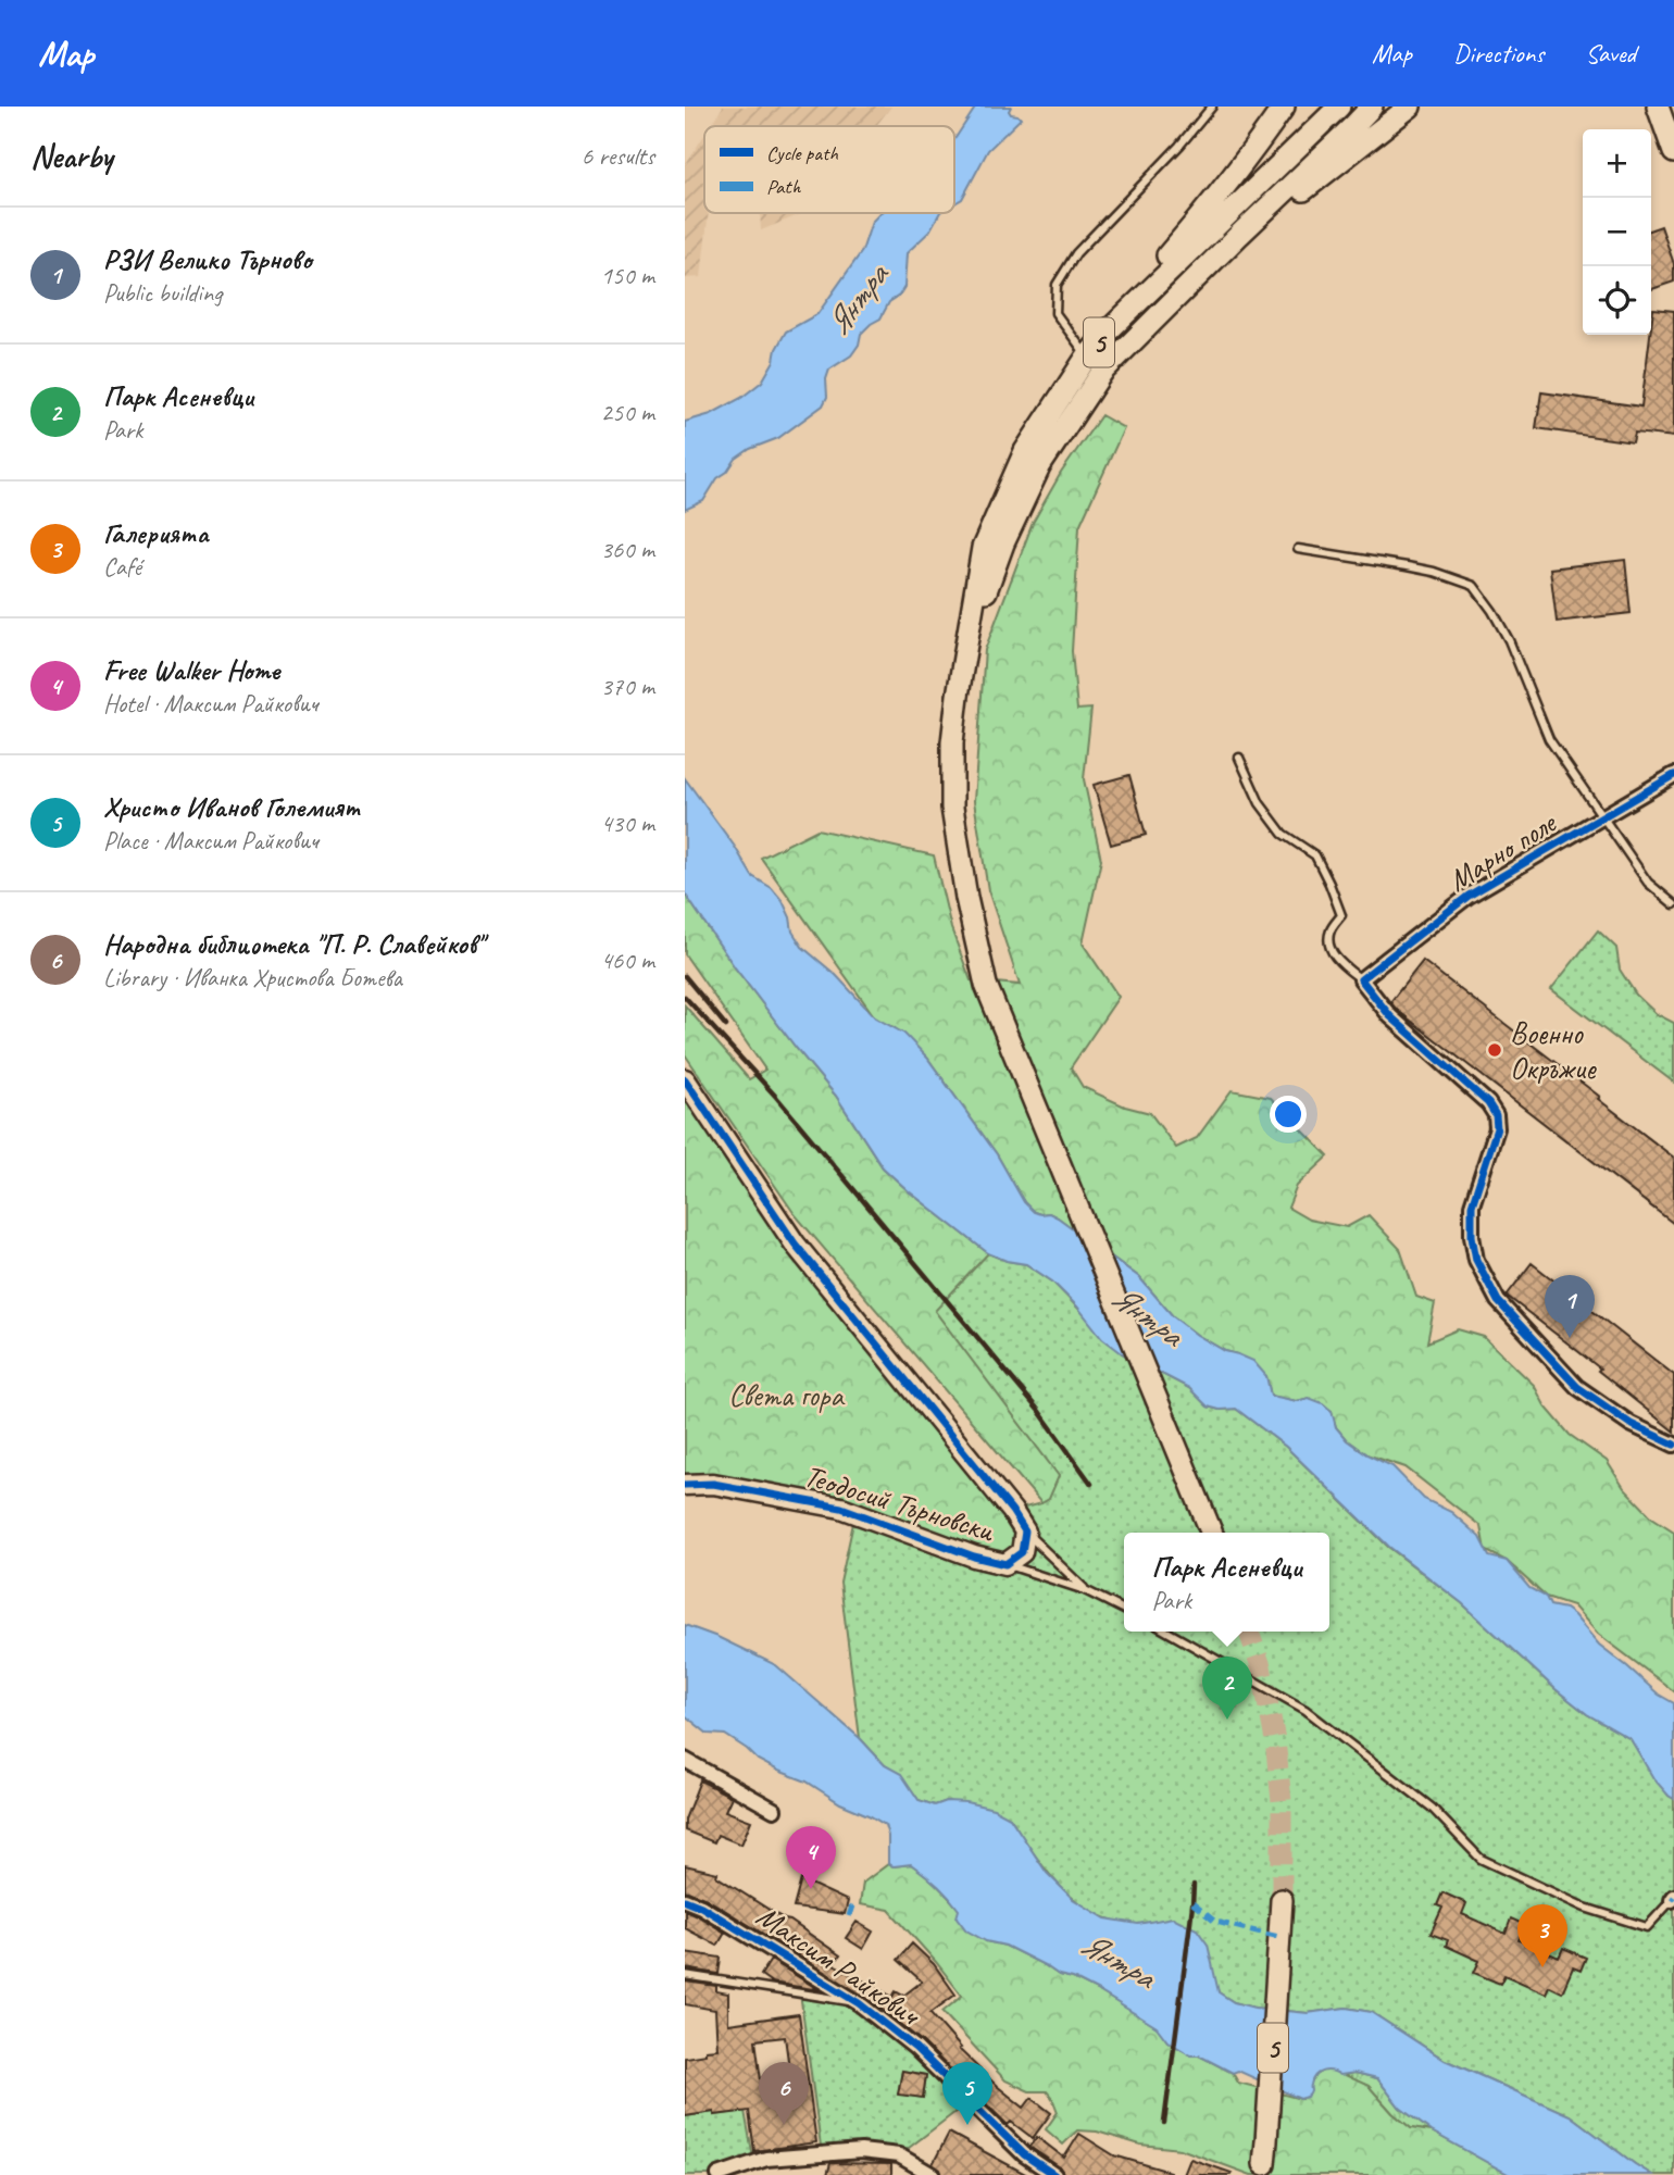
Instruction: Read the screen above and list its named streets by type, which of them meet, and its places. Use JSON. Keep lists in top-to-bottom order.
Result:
{
  "streets": {
    "main road": ["5"],
    "street": ["Марно поле", "Теодосий Търновски", "Максим Райкович"]
  },
  "water": ["Янтра"],
  "parks": ["Света гора"],
  "places": ["Военно Окръжие"],
  "legend": ["Cycle path", "Path"],
  "page": {
    "header": "Map",
    "nav": ["Map", "Directions", "Saved"],
    "heading": ["Nearby", "6 results"],
    "map_buttons": ["+", "−"],
    "list": [
      {
        "mark": "1",
        "name": "РЗИ Велико Търново",
        "note": "Public building",
        "value": "150 m"
      },
      {
        "mark": "2",
        "name": "Парк Асеневци",
        "note": "Park",
        "value": "250 m"
      },
      {
        "mark": "3",
        "name": "Галерията",
        "note": "Café",
        "value": "360 m"
      },
      {
        "mark": "4",
        "name": "Free Walker Home",
        "note": "Hotel · Максим Райкович",
        "value": "370 m"
      },
      {
        "mark": "5",
        "name": "Христо Иванов Големият",
        "note": "Place · Максим Райкович",
        "value": "430 m"
      },
      {
        "mark": "6",
        "name": "Народна библиотека \"П. Р. Славейков\"",
        "note": "Library · Иванка Христова Ботева",
        "value": "460 m"
      }
    ],
    "pins": [
      "1",
      "2",
      "4",
      "3",
      "5",
      "6"
    ],
    "popup": ["Парк Асеневци", "Park"]
  }
}
